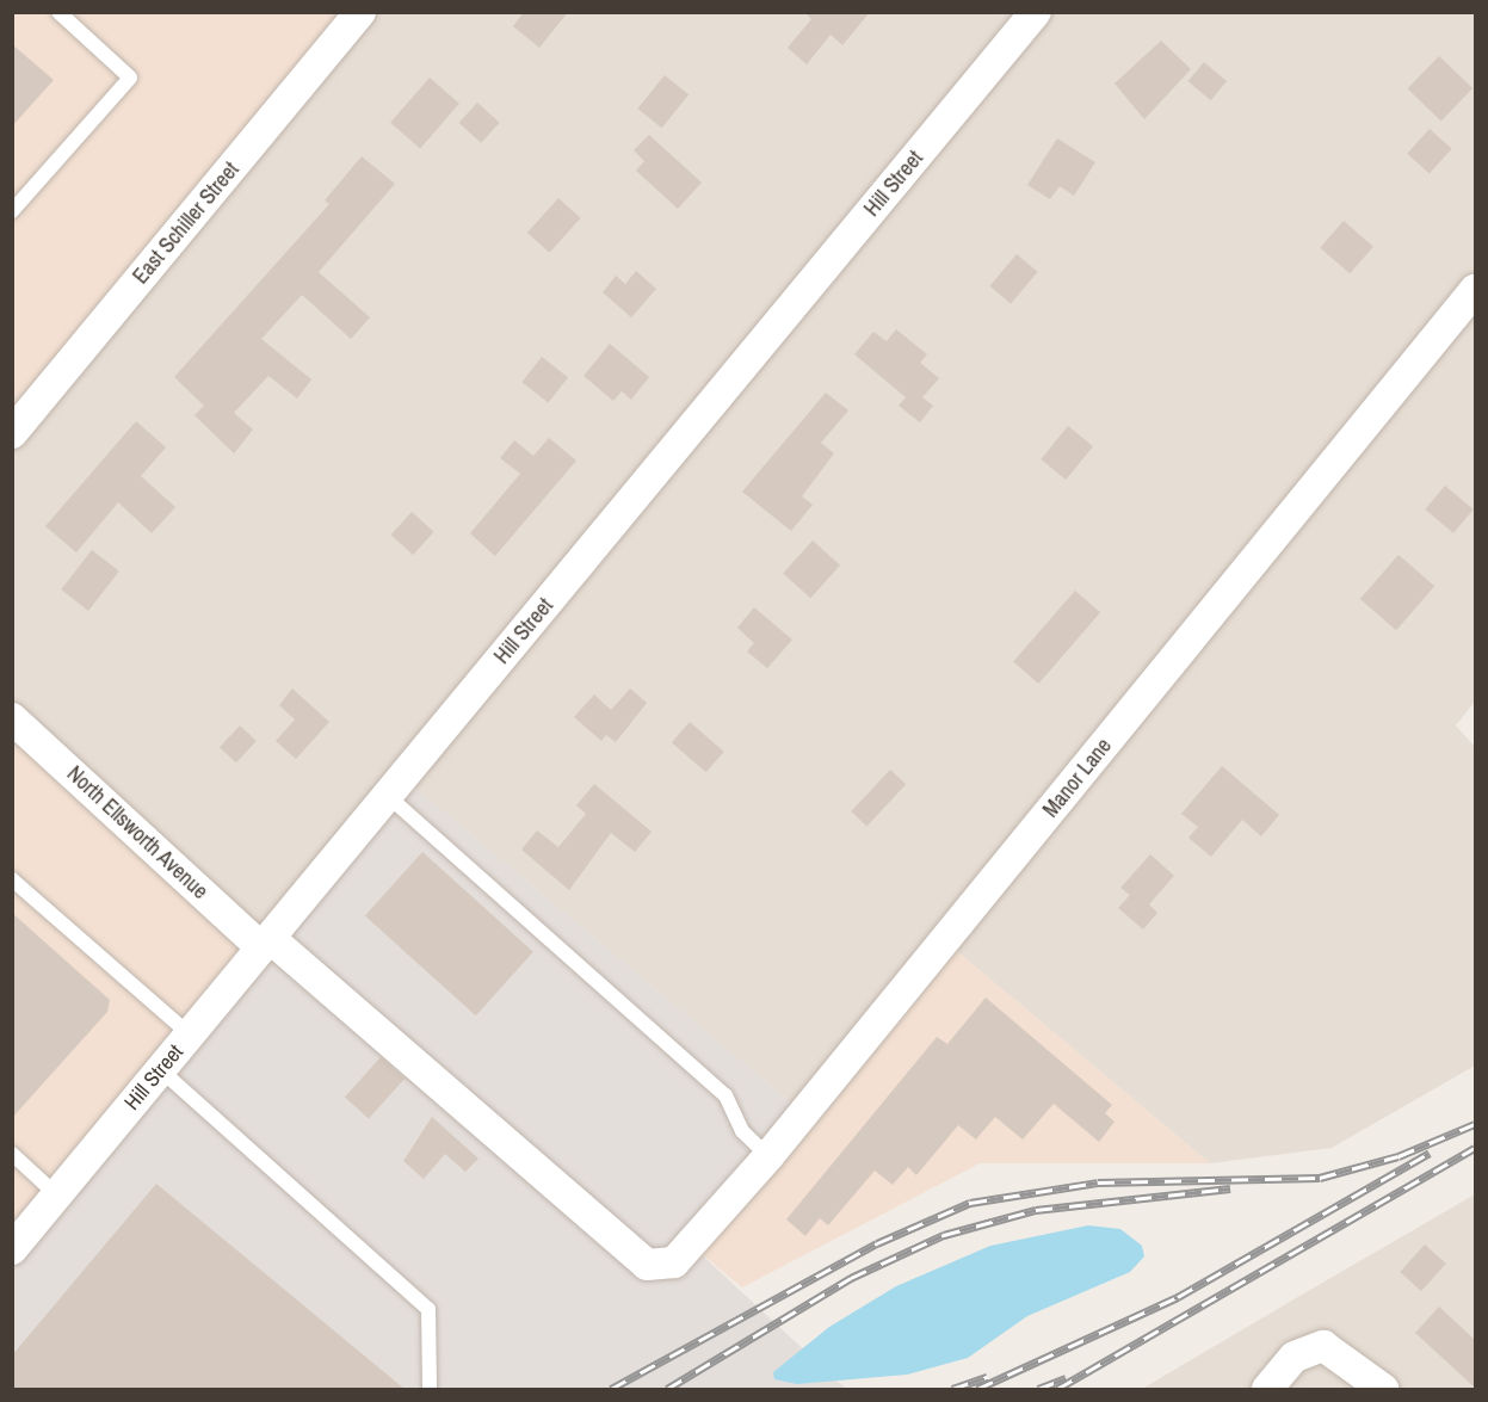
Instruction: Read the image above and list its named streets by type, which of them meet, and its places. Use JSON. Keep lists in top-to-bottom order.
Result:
{
  "streets": {
    "street": [
      "Hill Street",
      "East Schiller Street",
      "Manor Lane",
      "North Ellsworth Avenue"
    ]
  },
  "crossings": [
    ["Hill Street", "North Ellsworth Avenue"],
    ["Manor Lane", "North Ellsworth Avenue"]
  ]
}
